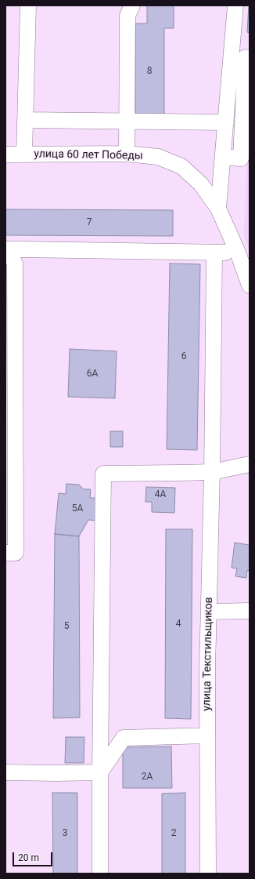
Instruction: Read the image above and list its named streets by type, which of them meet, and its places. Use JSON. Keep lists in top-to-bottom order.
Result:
{
  "streets": {
    "street": ["улица 60 лет Победы", "улица Текстильщиков"]
  },
  "house_numbers": [
    "8",
    "7",
    "6",
    "6А",
    "4А",
    "5А",
    "4",
    "5",
    "2А",
    "3",
    "2"
  ],
  "scale_bar": "20 m"
}
